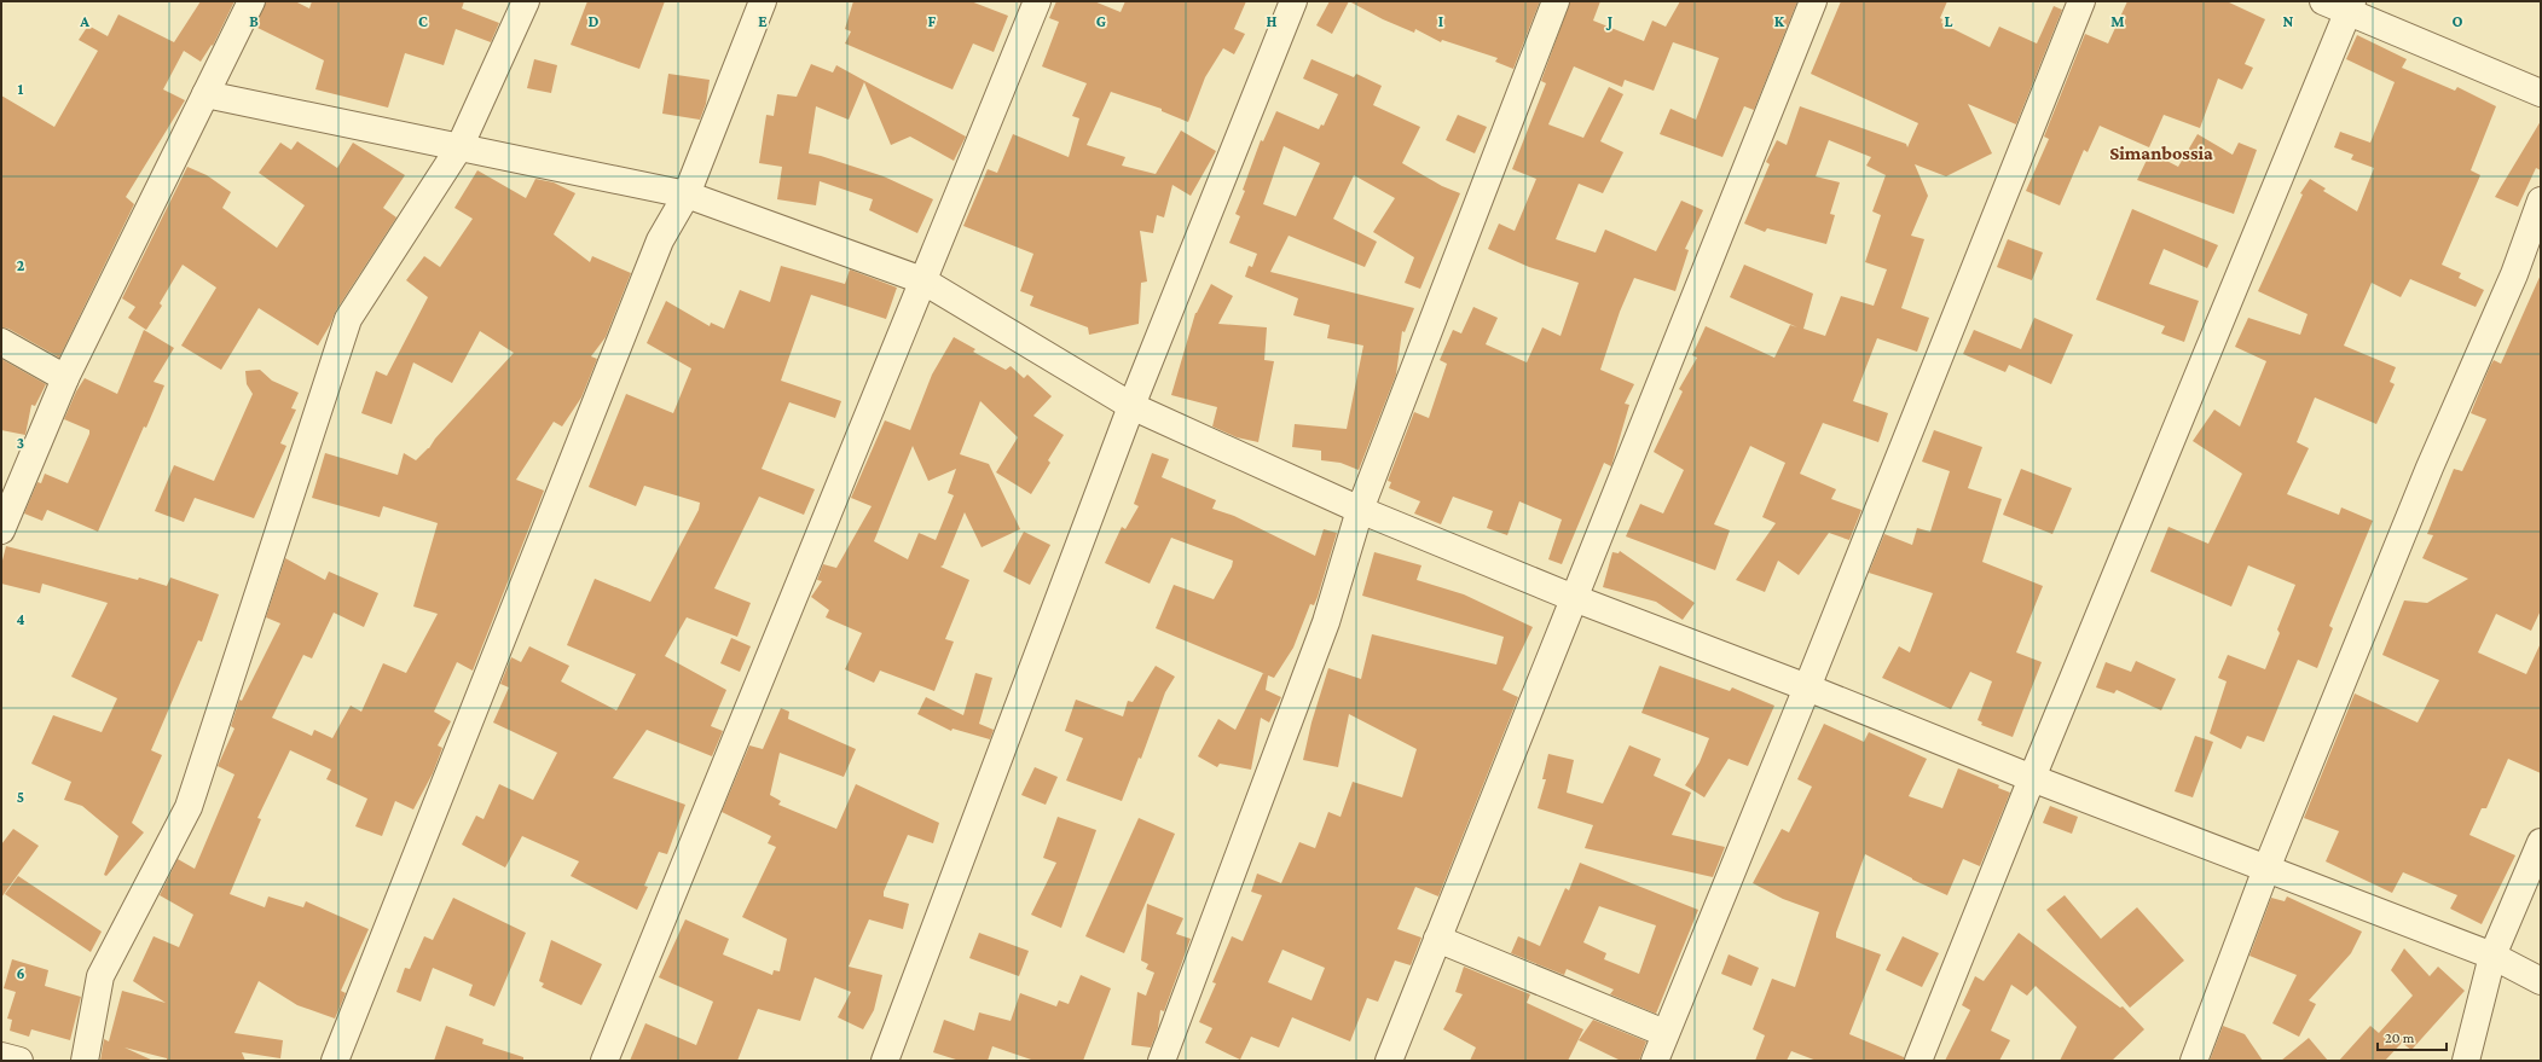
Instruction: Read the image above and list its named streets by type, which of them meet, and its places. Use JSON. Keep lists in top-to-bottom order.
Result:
{
  "districts": ["Simanbossia"],
  "scale_bar": "20 m",
  "grid": {
    "columns": [
      "A",
      "B",
      "C",
      "D",
      "E",
      "F",
      "G",
      "H",
      "I",
      "J",
      "K",
      "L",
      "M",
      "N",
      "O"
    ],
    "rows": [
      "1",
      "2",
      "3",
      "4",
      "5",
      "6"
    ]
  }
}
